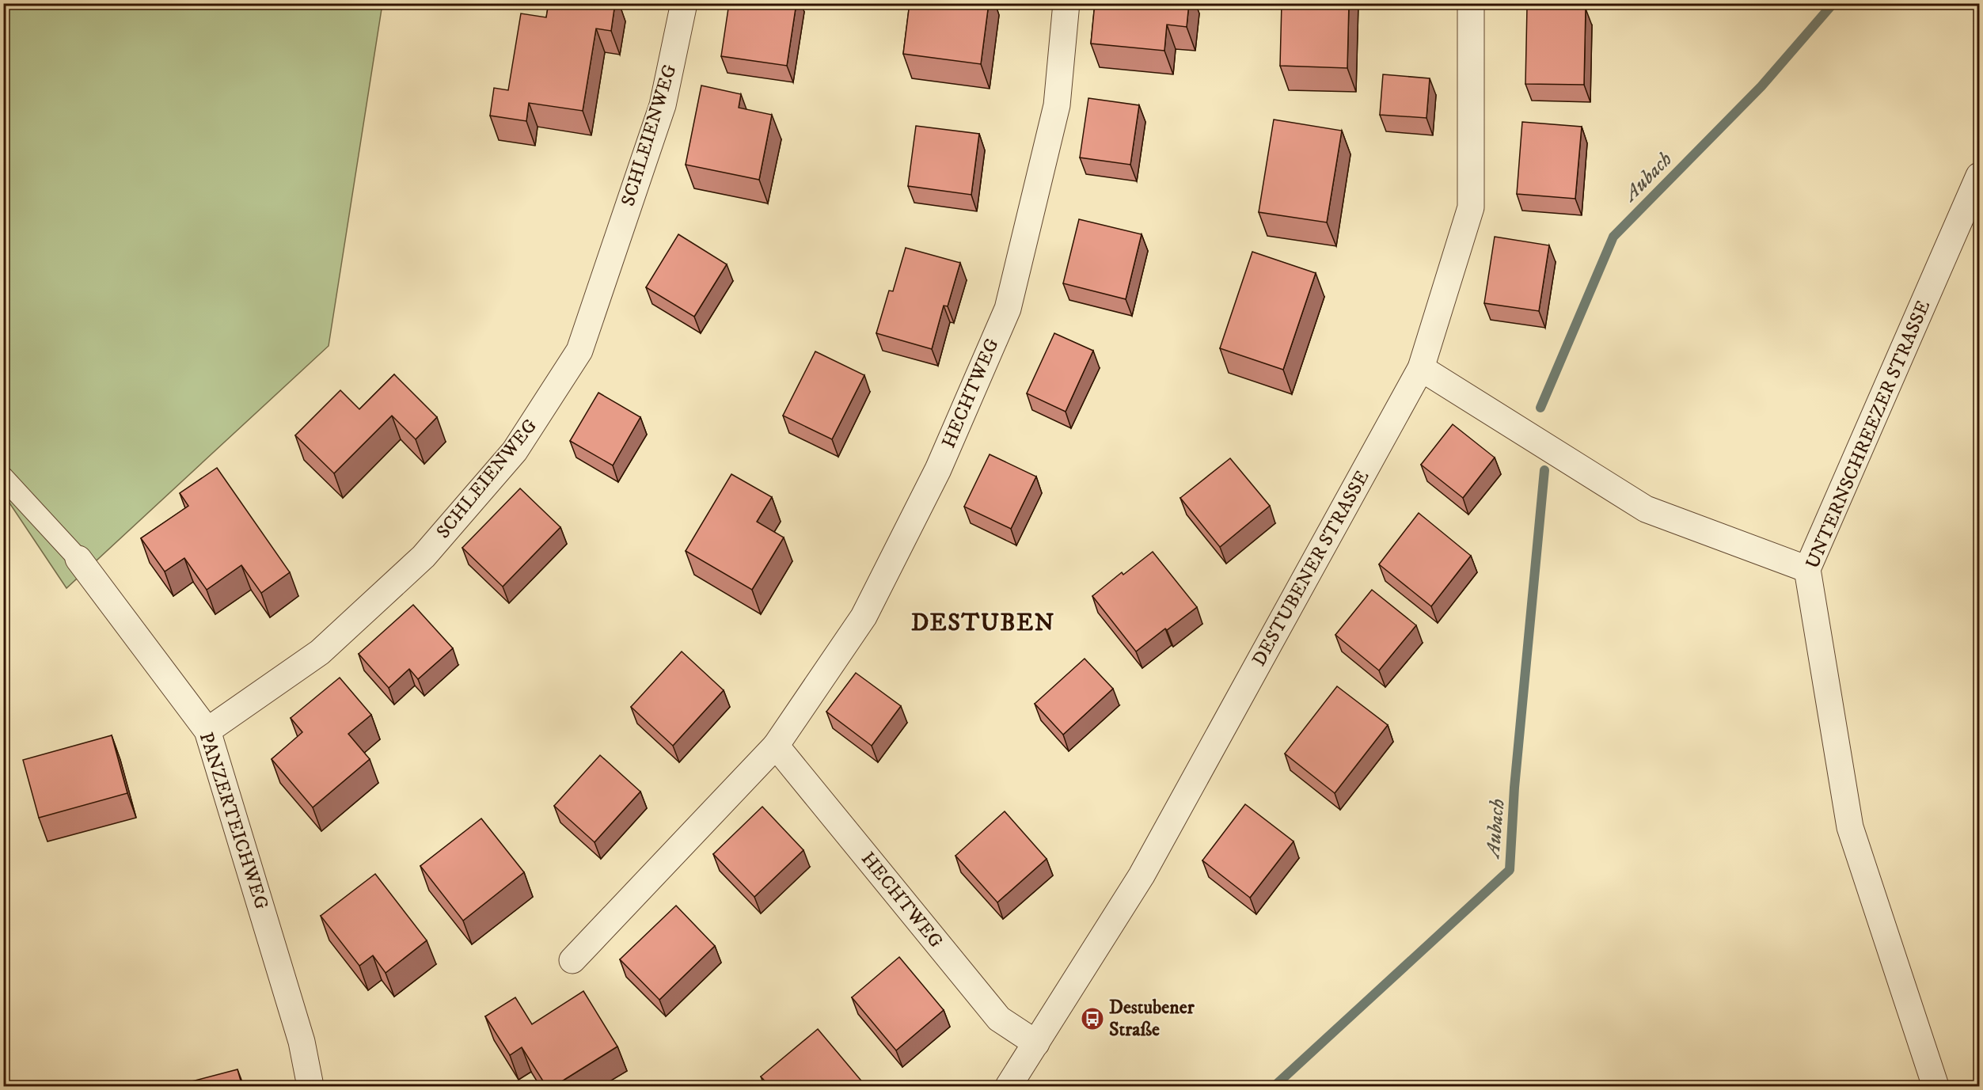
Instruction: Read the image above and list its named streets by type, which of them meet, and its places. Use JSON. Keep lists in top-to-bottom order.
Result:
{
  "streets": {
    "street": [
      "SCHLEIENWEG",
      "HECHTWEG",
      "UNTERNSCHREEZER STRASSE",
      "DESTUBENER STRASSE",
      "PANZERTEICHWEG"
    ]
  },
  "crossings": [
    ["SCHLEIENWEG", "PANZERTEICHWEG"],
    ["HECHTWEG", "DESTUBENER STRASSE"]
  ],
  "districts": ["DESTUBEN"],
  "water": ["Aubach"],
  "places": {
    "bus stop": ["Destubener Straße"]
  }
}
